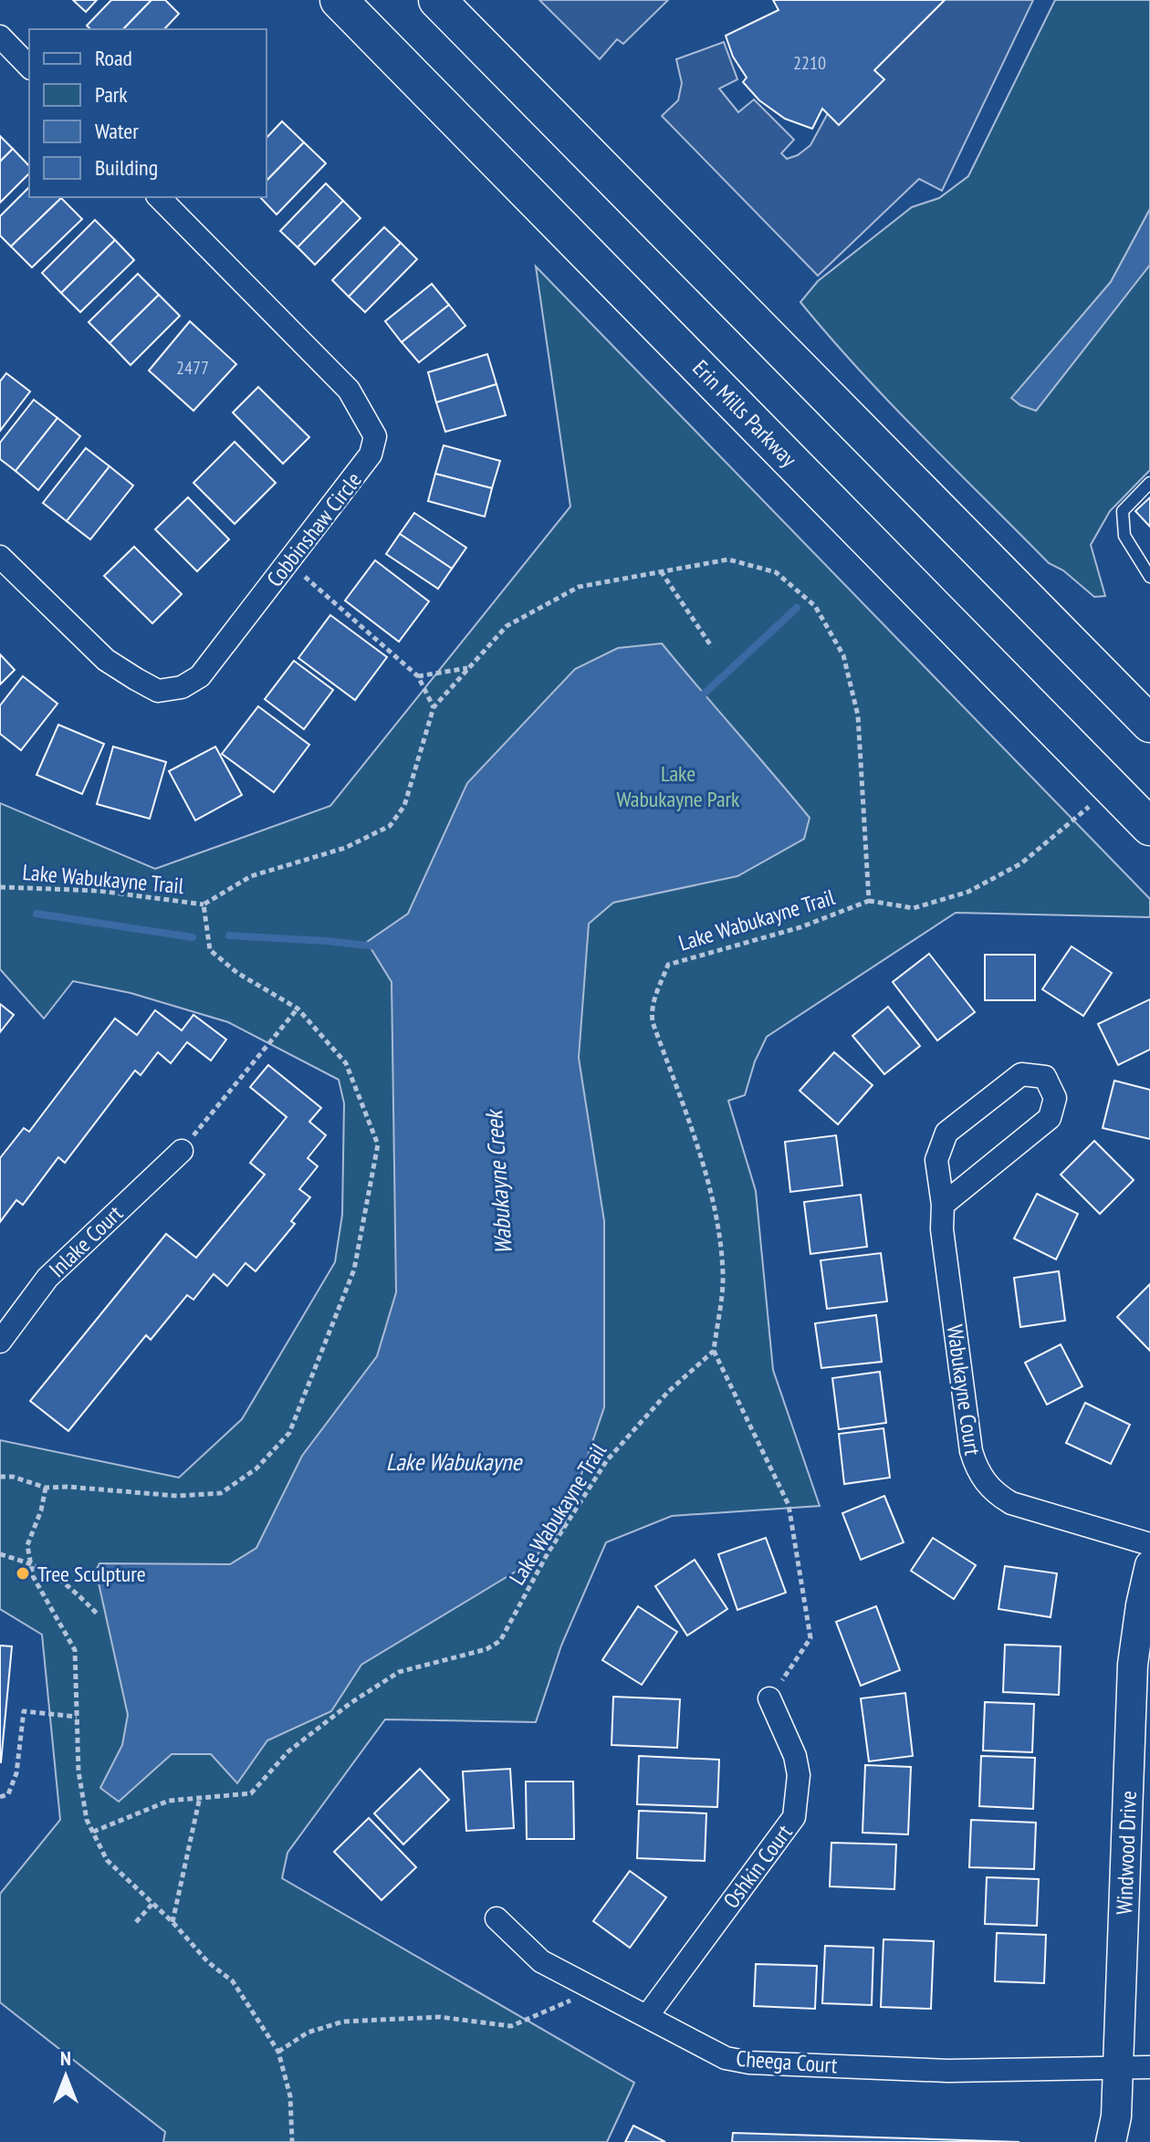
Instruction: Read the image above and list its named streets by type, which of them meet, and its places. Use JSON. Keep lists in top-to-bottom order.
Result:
{
  "streets": {
    "main road": ["Erin Mills Parkway"],
    "street": [
      "Cobbinshaw Circle",
      "Inlake Court",
      "Wabukayne Court",
      "Windwood Drive",
      "Oshkin Court",
      "Cheega Court"
    ],
    "path": ["Lake Wabukayne Trail"]
  },
  "crossings": [
    ["Windwood Drive", "Cheega Court"],
    ["Oshkin Court", "Cheega Court"]
  ],
  "water": ["Wabukayne Creek", "Lake Wabukayne"],
  "parks": ["Lake Wabukayne Park"],
  "places": ["Tree Sculpture"],
  "house_numbers": ["2210", "2477"],
  "legend": [
    "Road",
    "Park",
    "Water",
    "Building"
  ],
  "north": "top"
}
